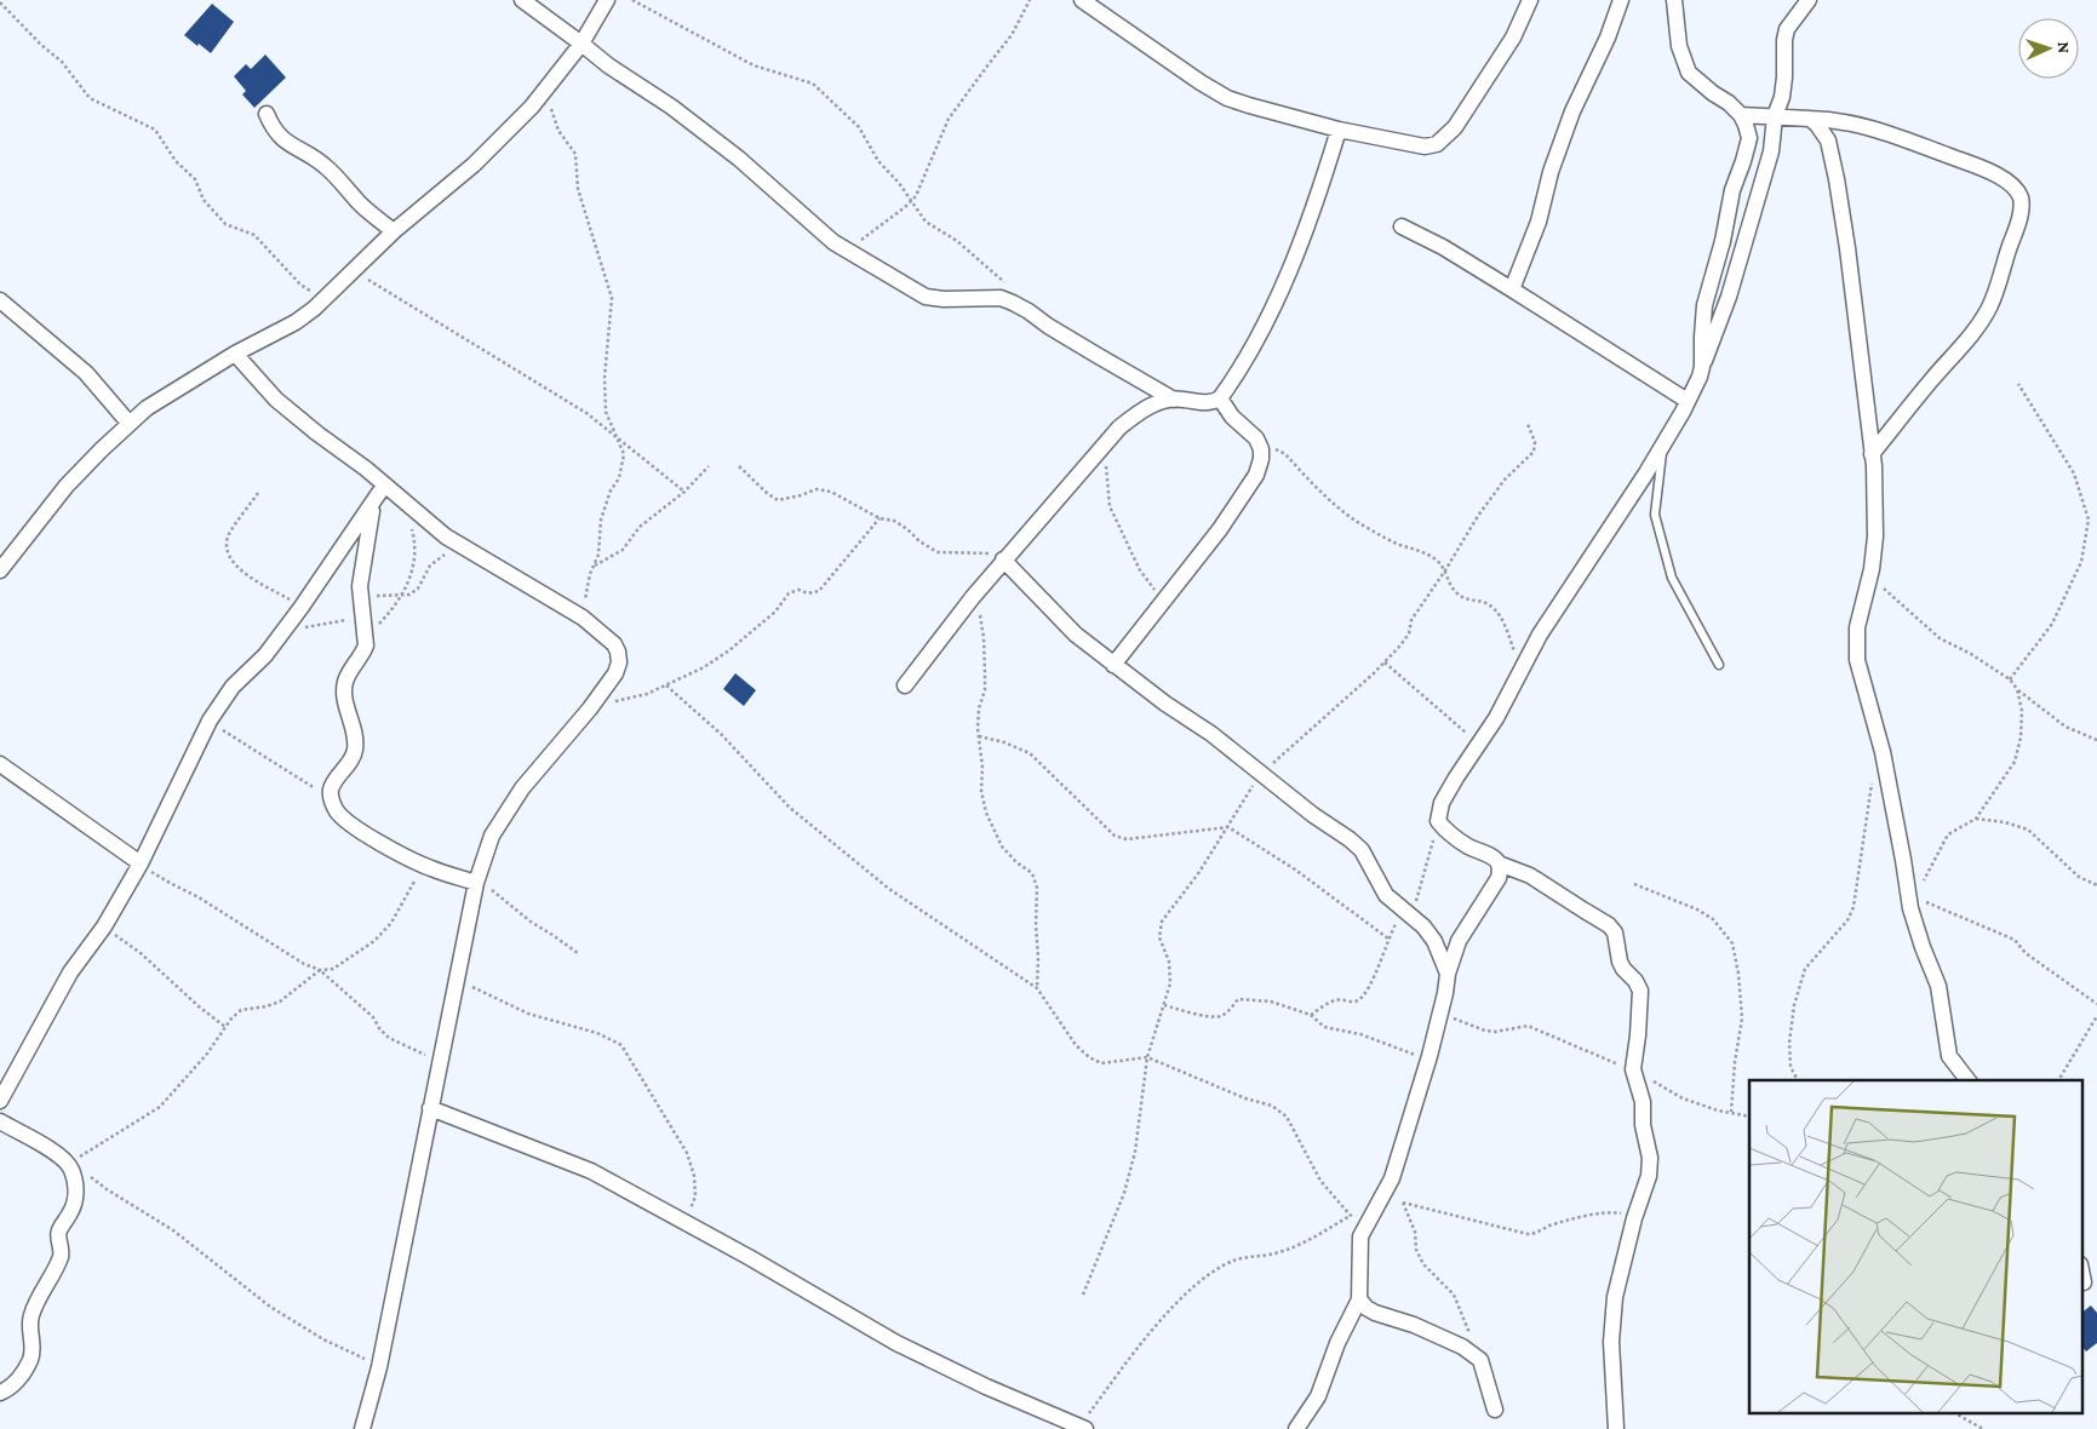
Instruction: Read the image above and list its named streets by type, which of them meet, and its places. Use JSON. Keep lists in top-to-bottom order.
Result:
{
  "north": "right"
}
